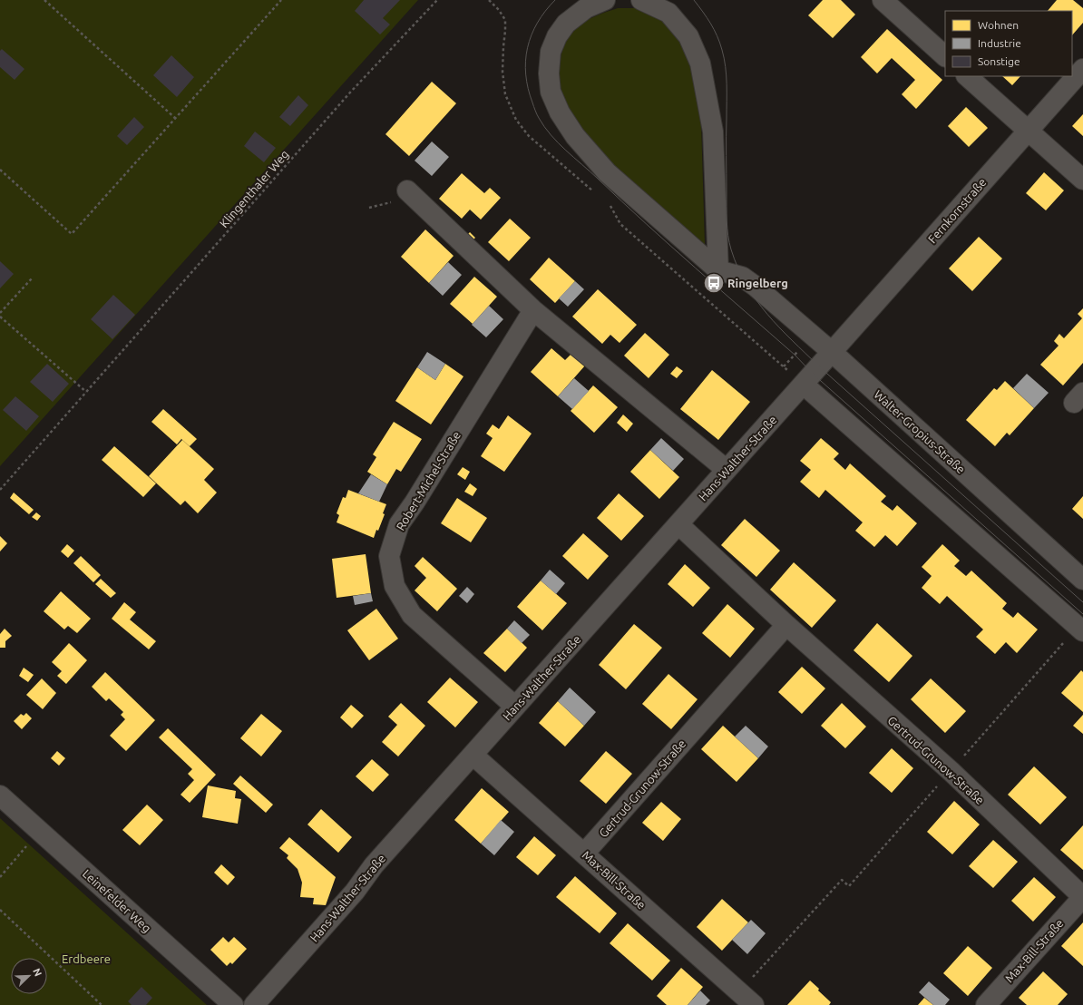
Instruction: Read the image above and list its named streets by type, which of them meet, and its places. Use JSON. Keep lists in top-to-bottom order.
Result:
{
  "streets": {
    "street": [
      "Fernkornstraße",
      "Walter-Gropius-Straße",
      "Hans-Walther-Straße",
      "Robert-Michel-Straße",
      "Gertrud-Grunow-Straße",
      "Max-Bill-Straße",
      "Leinefelder Weg"
    ],
    "path": ["Klingenthaler Weg"]
  },
  "crossings": [
    ["Fernkornstraße", "Walter-Gropius-Straße"],
    ["Fernkornstraße", "Hans-Walther-Straße"],
    ["Walter-Gropius-Straße", "Hans-Walther-Straße"],
    ["Hans-Walther-Straße", "Robert-Michel-Straße"],
    ["Hans-Walther-Straße", "Gertrud-Grunow-Straße"],
    ["Hans-Walther-Straße", "Max-Bill-Straße"],
    ["Gertrud-Grunow-Straße", "Max-Bill-Straße"]
  ],
  "parks": ["Erdbeere"],
  "places": {
    "bus stop": ["Ringelberg"]
  },
  "legend": ["Wohnen", "Industrie", "Sonstige"],
  "north": "top right"
}
